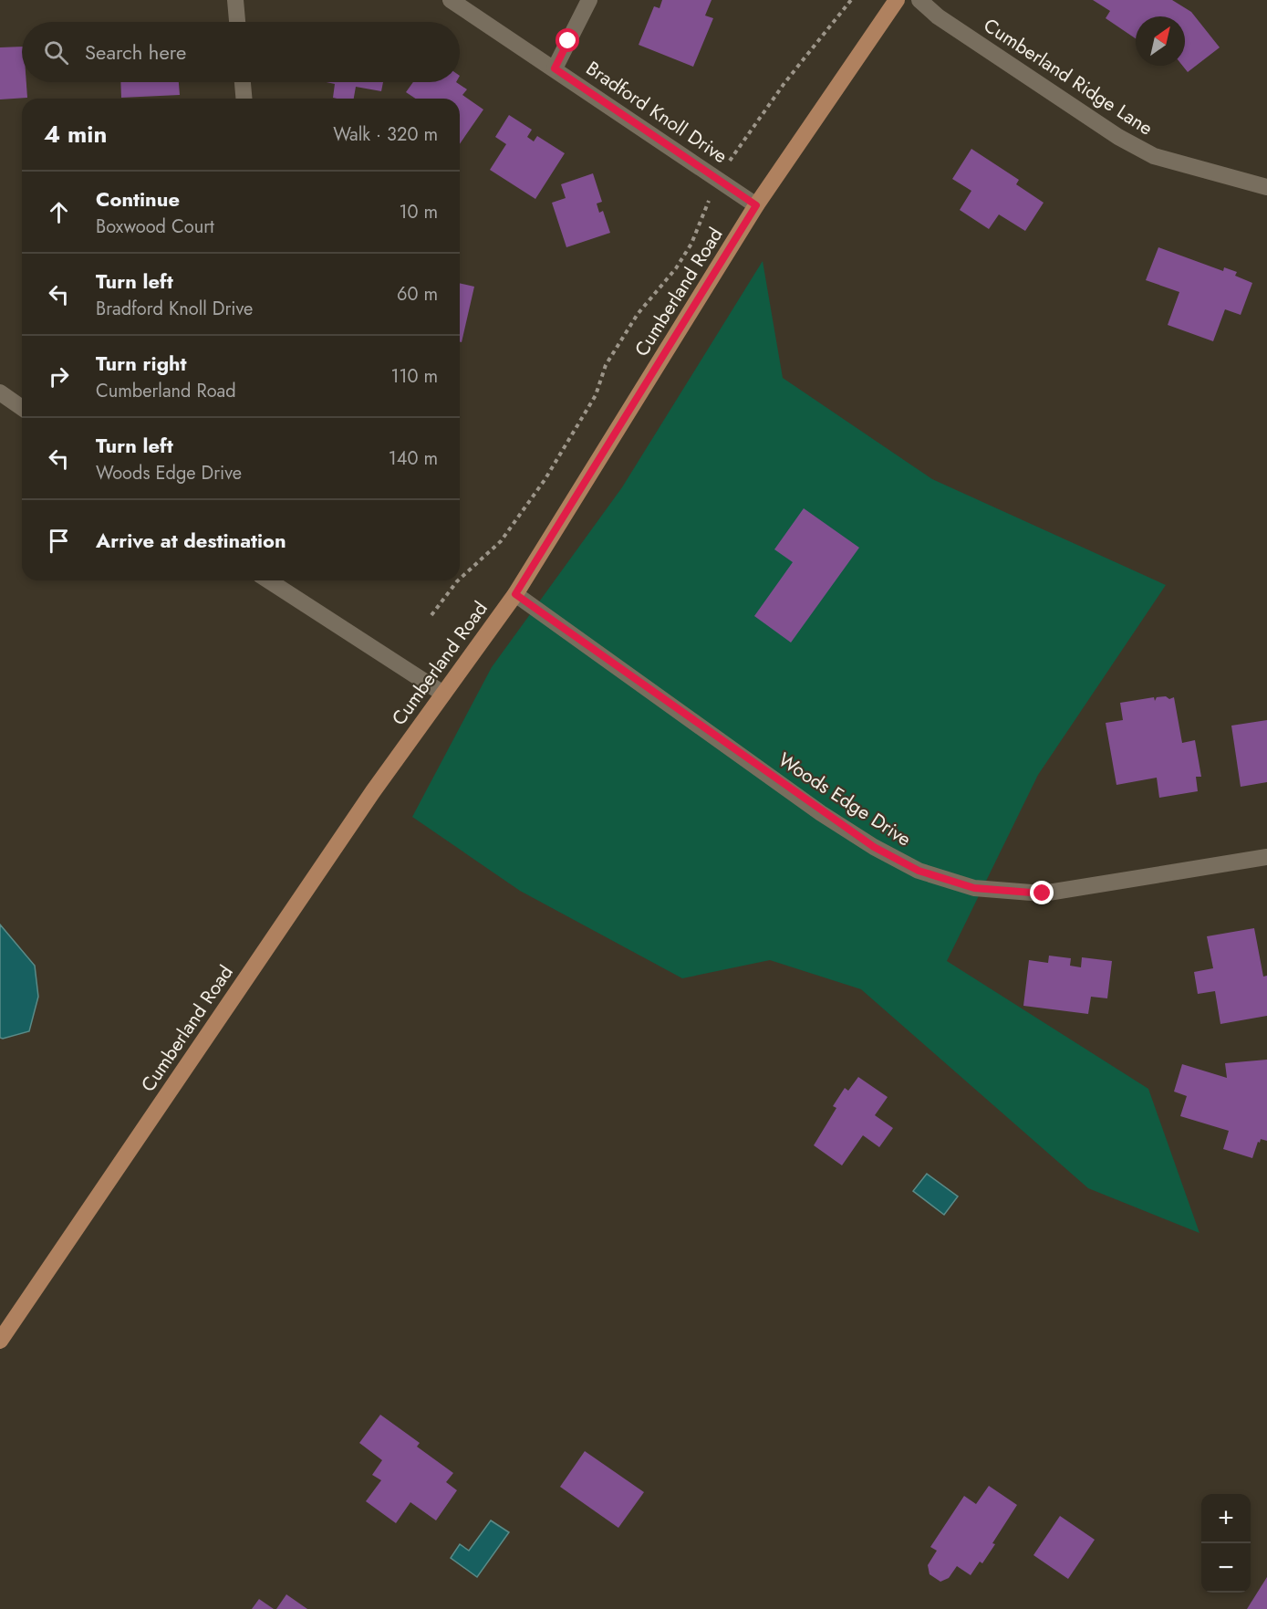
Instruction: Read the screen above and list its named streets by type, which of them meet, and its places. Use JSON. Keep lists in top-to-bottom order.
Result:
{
  "streets": {
    "main road": ["Cumberland Road"],
    "street": ["Cumberland Ridge Lane", "Bradford Knoll Drive", "Woods Edge Drive"]
  },
  "crossings": [
    ["Bradford Knoll Drive", "Cumberland Road"],
    ["Cumberland Road", "Woods Edge Drive"]
  ],
  "north": "top right",
  "page": {
    "search": "Search here",
    "heading": ["4 min", "Walk · 320 m"],
    "list": [
      ["Continue", "Boxwood Court", "10 m"],
      ["Turn left", "Bradford Knoll Drive", "60 m"],
      ["Turn right", "Cumberland Road", "110 m"],
      ["Turn left", "Woods Edge Drive", "140 m"],
      "Arrive at destination"
    ],
    "map_buttons": ["+", "−"]
  }
}
